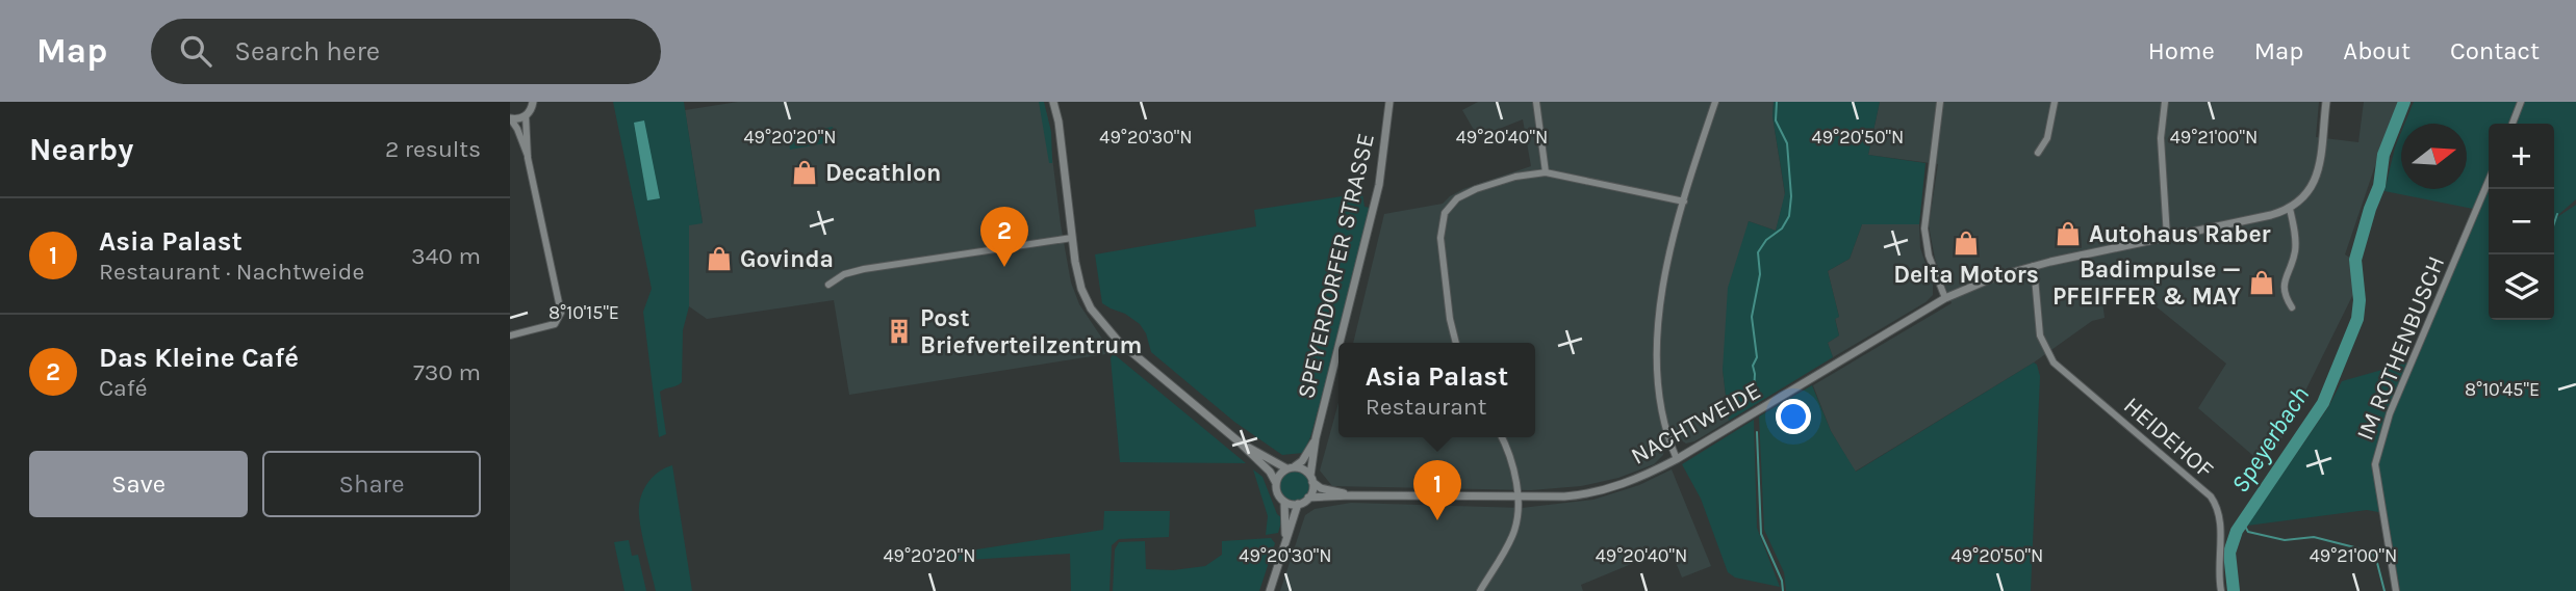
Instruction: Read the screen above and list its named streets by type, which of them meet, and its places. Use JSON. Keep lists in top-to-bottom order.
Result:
{
  "streets": {
    "street": [
      "SPEYERDORFER STRASSE",
      "IM ROTHENBUSCH",
      "NACHTWEIDE",
      "HEIDEHOF"
    ]
  },
  "crossings": [
    ["SPEYERDORFER STRASSE", "NACHTWEIDE"],
    ["NACHTWEIDE", "HEIDEHOF"]
  ],
  "water": ["Speyerbach"],
  "places": {
    "shop": [
      "Decathlon",
      "Autohaus Raber",
      "Delta Motors",
      "Govinda",
      "Badimpulse — PFEIFFER & MAY"
    ],
    "building": ["Post Briefverteilzentrum"]
  },
  "north": "right",
  "page": {
    "header": "Map",
    "search": "Search here",
    "nav": [
      "Home",
      "Map",
      "About",
      "Contact"
    ],
    "heading": ["Nearby", "2 results"],
    "map_buttons": ["+", "−"],
    "list": [
      {
        "mark": "1",
        "name": "Asia Palast",
        "note": "Restaurant · Nachtweide",
        "value": "340 m"
      },
      {
        "mark": "2",
        "name": "Das Kleine Café",
        "note": "Café",
        "value": "730 m"
      }
    ],
    "pins": ["2", "1"],
    "popup": ["Asia Palast", "Restaurant"],
    "buttons": ["Save", "Share"]
  },
  "coordinates": [
    "49°20'20\"N",
    "49°20'30\"N",
    "49°20'40\"N",
    "49°20'50\"N",
    "49°21'00\"N",
    "8°10'15\"E",
    "8°10'45\"E"
  ]
}
